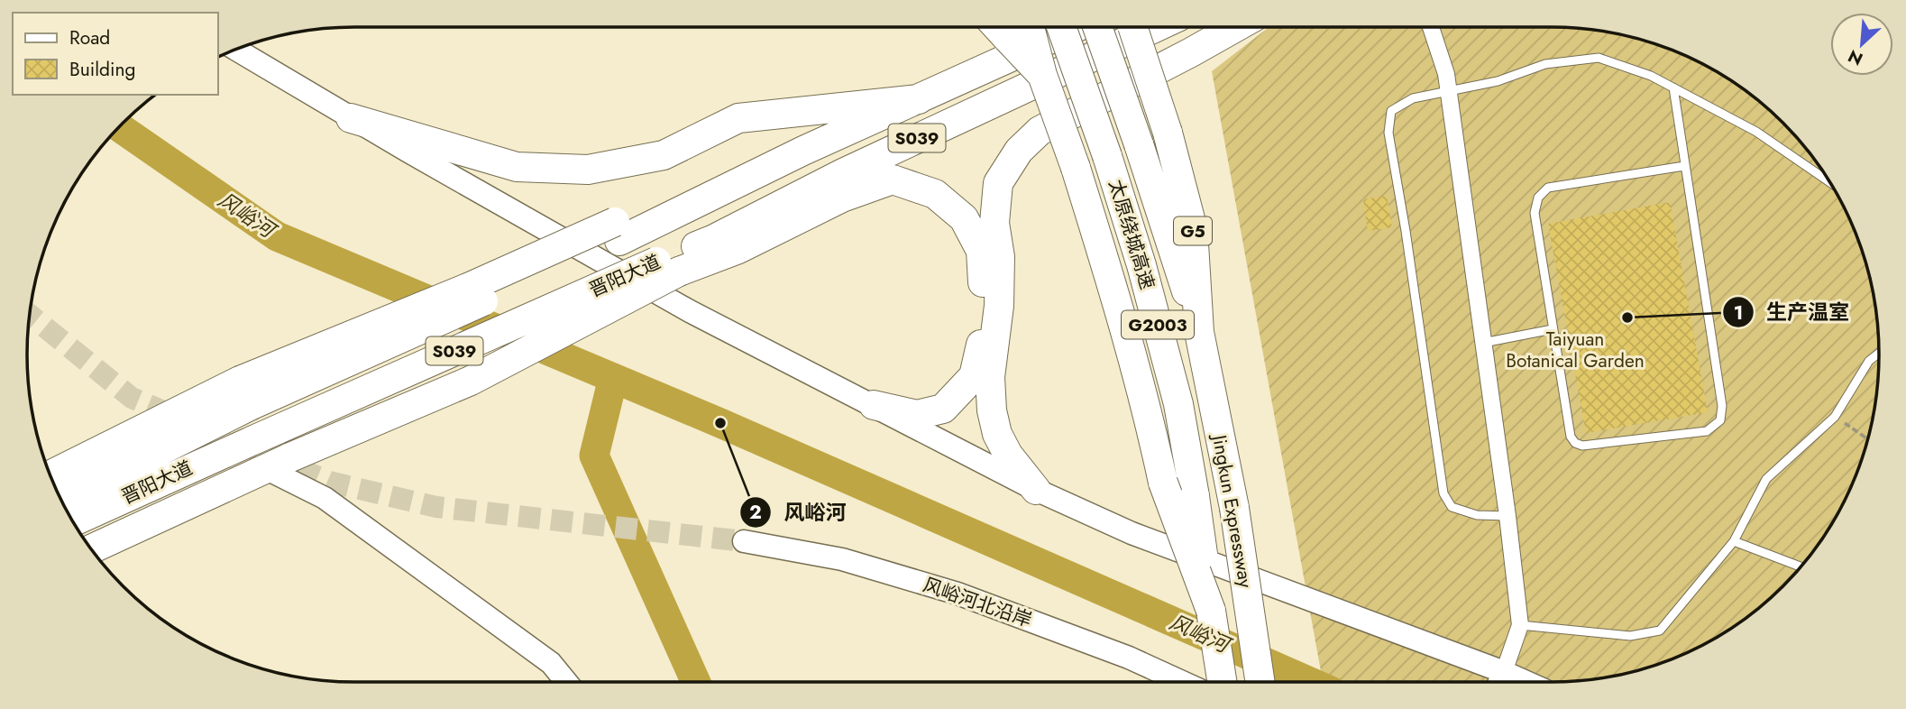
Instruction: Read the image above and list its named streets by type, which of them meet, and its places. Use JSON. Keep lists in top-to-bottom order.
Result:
{
  "streets": {
    "highway": [
      "S039",
      "G5",
      "太原绕城高速",
      "晋阳大道",
      "G2003",
      "Jingkun Expressway"
    ],
    "street": ["风峪河北沿岸"]
  },
  "crossings": [
    ["G5", "太原绕城高速"],
    ["G5", "Jingkun Expressway"],
    ["太原绕城高速", "Jingkun Expressway"]
  ],
  "water": ["风峪河"],
  "parks": ["Taiyuan Botanical Garden"],
  "places": ["生产温室", "风峪河"],
  "legend": ["Road", "Building"],
  "north": "bottom left"
}
